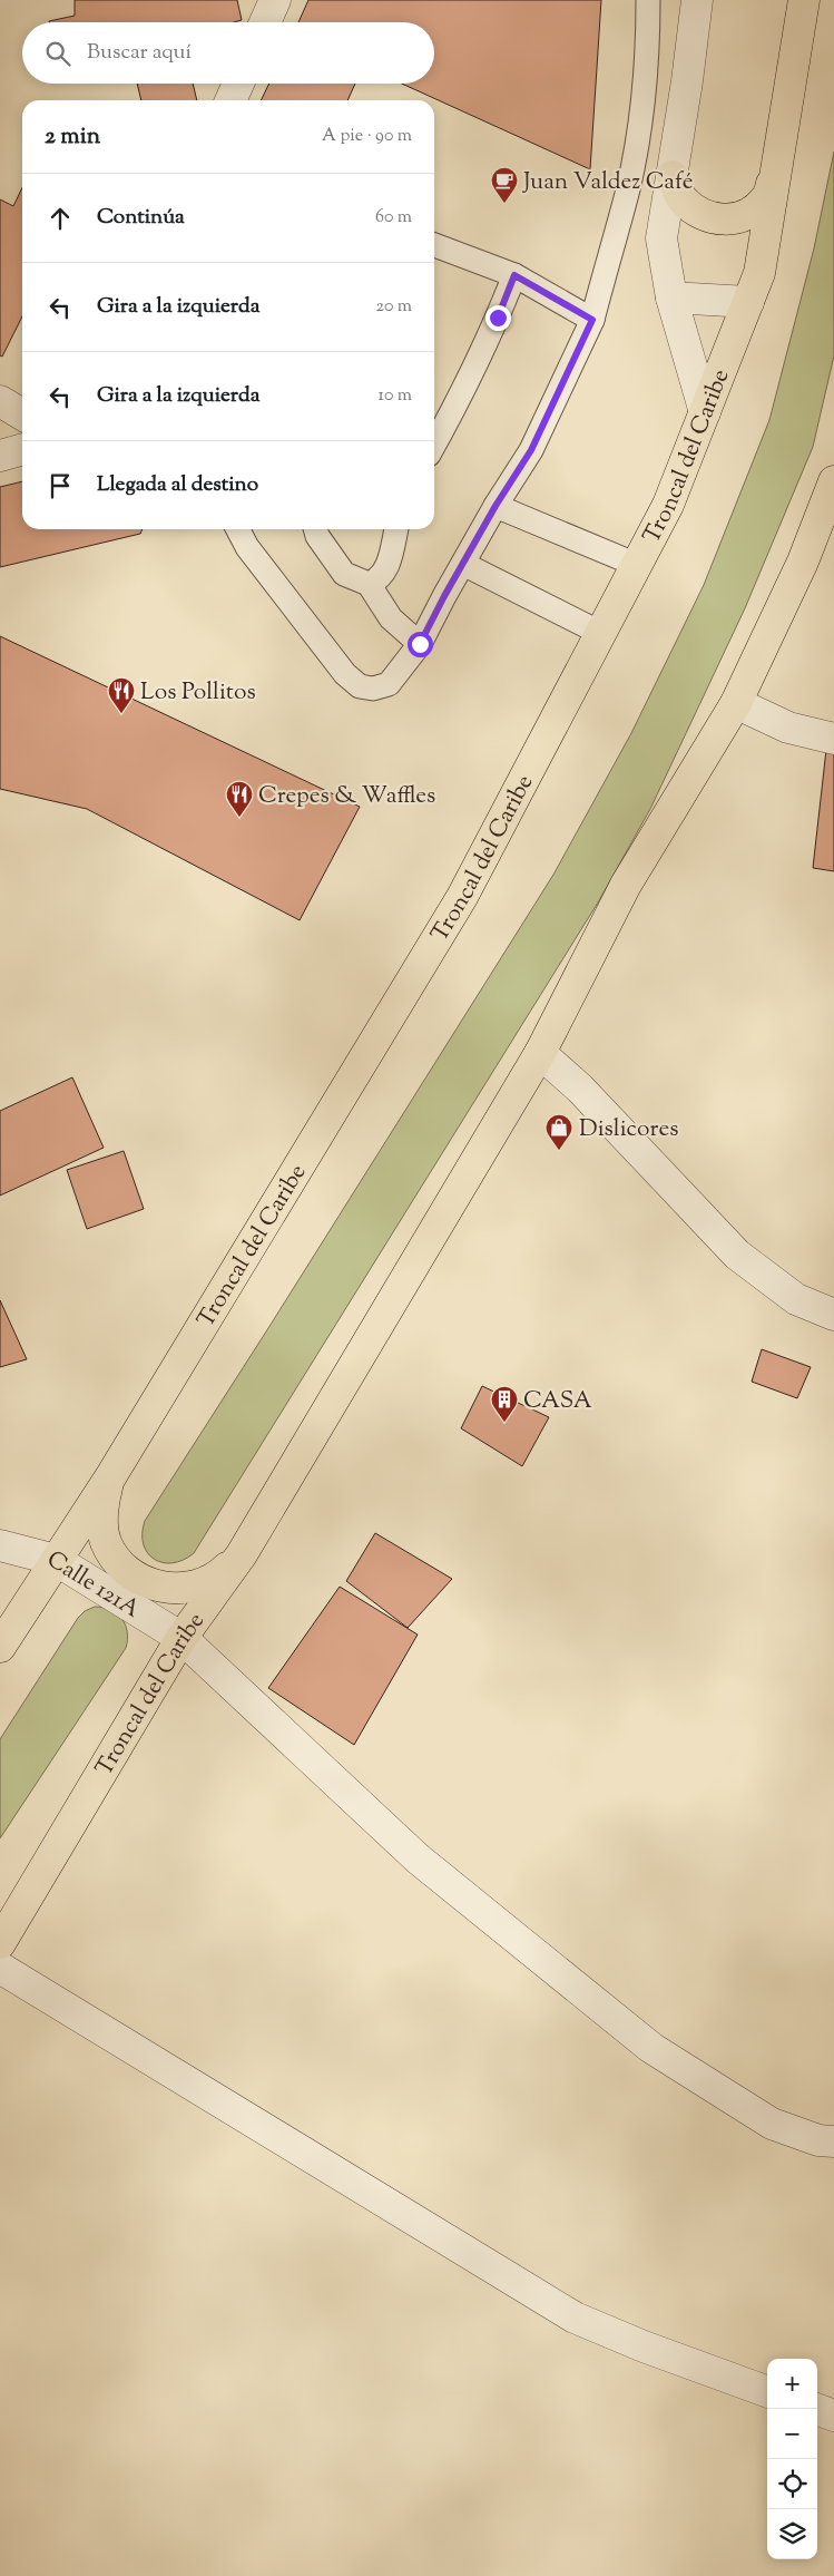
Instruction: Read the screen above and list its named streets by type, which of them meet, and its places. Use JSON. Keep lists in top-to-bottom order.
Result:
{
  "streets": {
    "highway": ["Troncal del Caribe"],
    "street": ["Calle 121A"]
  },
  "crossings": [
    ["Troncal del Caribe", "Calle 121A"]
  ],
  "places": {
    "cafe": ["Juan Valdez Café"],
    "restaurant": ["Los Pollitos", "Crepes & Waffles"],
    "shop": ["Dislicores"],
    "building": ["CASA"]
  },
  "page": {
    "search": "Buscar aquí",
    "heading": ["2 min", "A pie · 90 m"],
    "list": [
      ["Continúa", "60 m"],
      ["Gira a la izquierda", "20 m"],
      ["Gira a la izquierda", "10 m"],
      "Llegada al destino"
    ],
    "map_buttons": ["+", "−"]
  }
}
